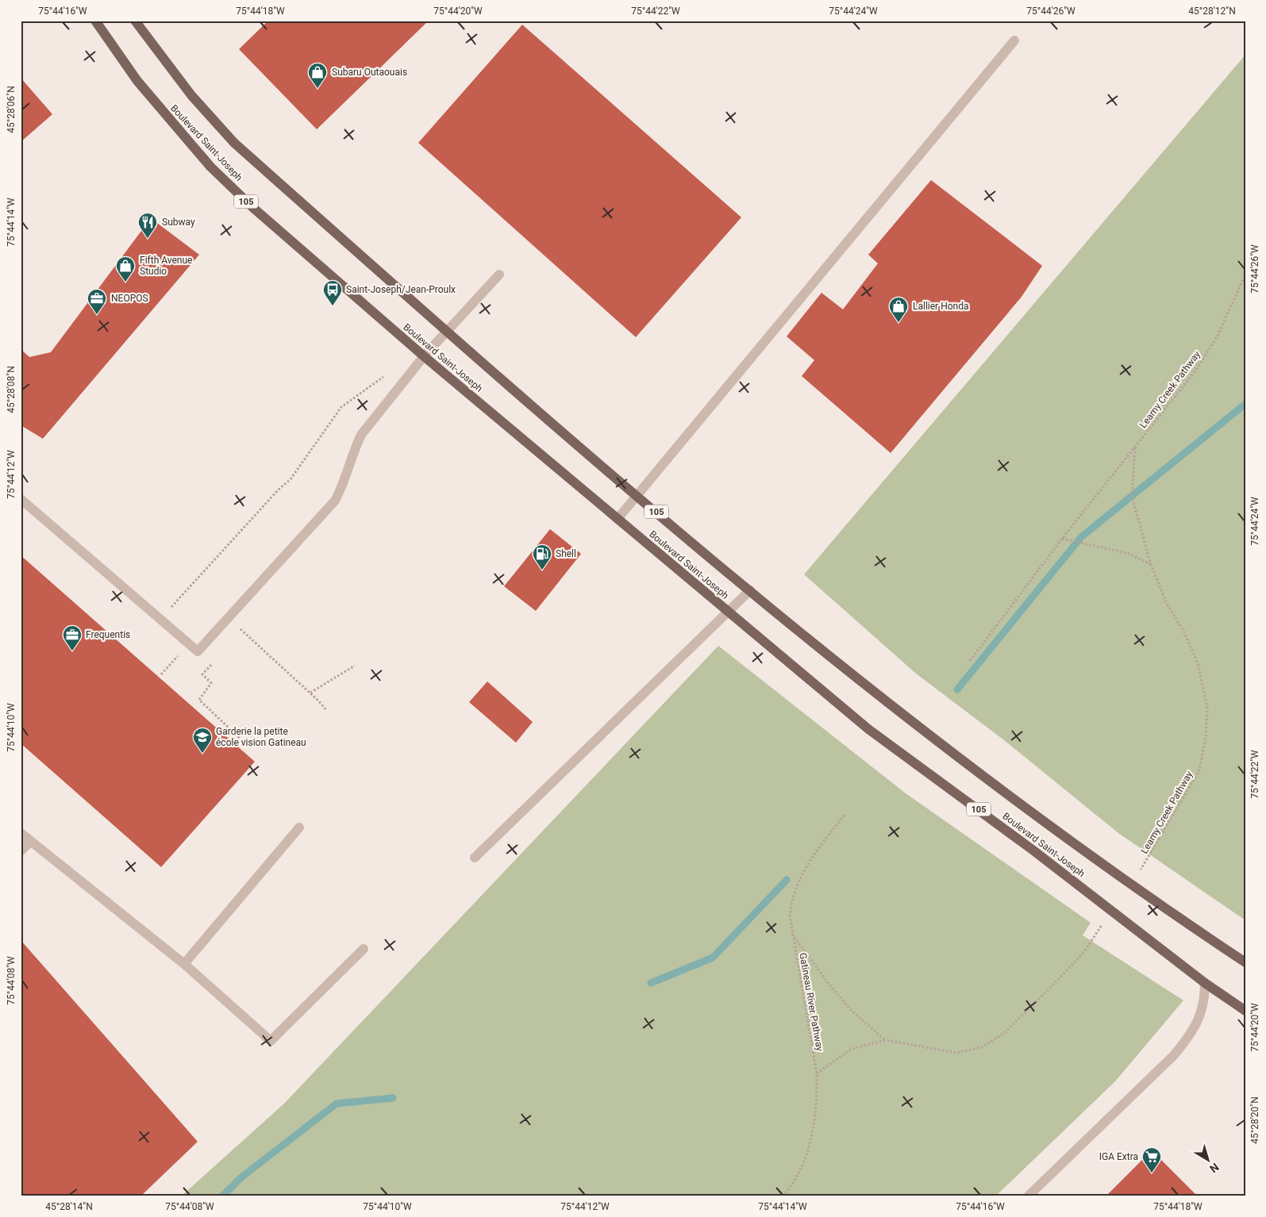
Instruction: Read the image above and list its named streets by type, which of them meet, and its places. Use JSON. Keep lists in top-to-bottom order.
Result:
{
  "streets": {
    "main road": ["Boulevard Saint-Joseph", "105"],
    "path": ["Leamy Creek Pathway", "Gatineau River Pathway"]
  },
  "crossings": [
    ["Boulevard Saint-Joseph", "Leamy Creek Pathway"],
    ["Boulevard Saint-Joseph", "Gatineau River Pathway"]
  ],
  "places": {
    "shop": ["Subaru Outaouais", "Fifth Avenue Studio", "Lallier Honda"],
    "restaurant": ["Subway"],
    "bus stop": ["Saint-Joseph/Jean-Proulx"],
    "office": ["NEOPOS", "Frequentis"],
    "fuel station": ["Shell"],
    "school or university": ["Garderie la petite école vision Gatineau"],
    "supermarket": ["IGA Extra"]
  },
  "north": "bottom right",
  "coordinates": [
    "75°44'16\"W",
    "75°44'18\"W",
    "75°44'20\"W",
    "75°44'22\"W",
    "75°44'24\"W",
    "75°44'26\"W",
    "45°28'12\"N",
    "45°28'06\"N",
    "75°44'14\"W",
    "45°28'08\"N",
    "75°44'12\"W",
    "75°44'10\"W",
    "75°44'08\"W",
    "45°28'20\"N",
    "45°28'14\"N"
  ]
}
